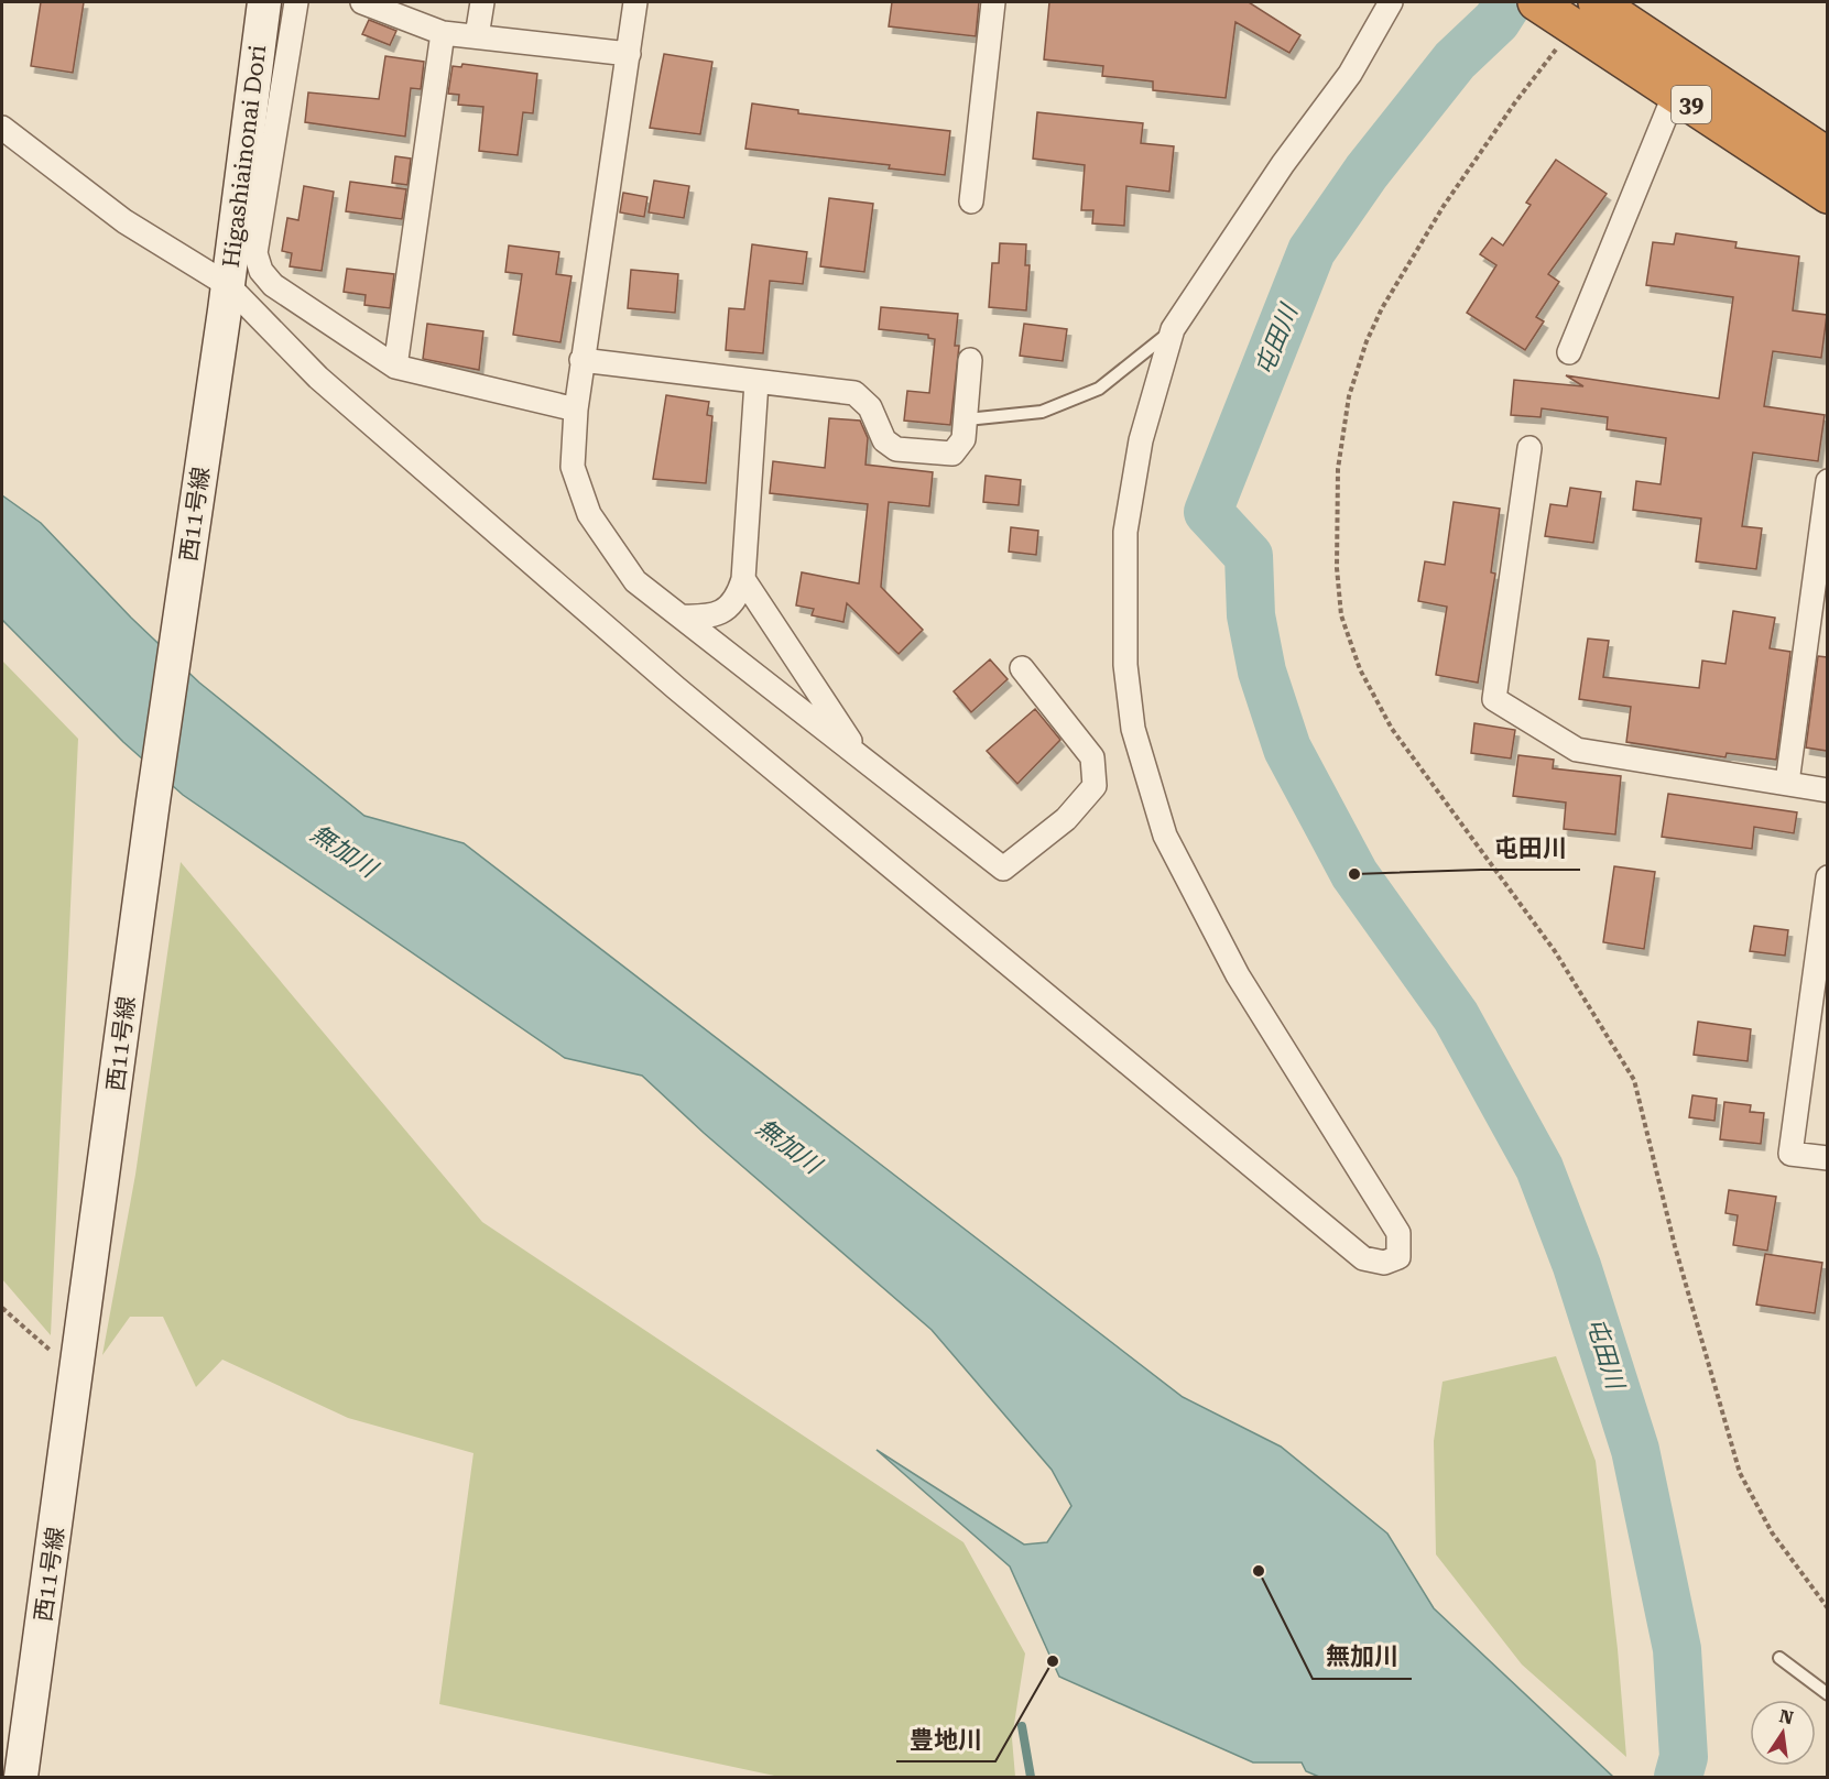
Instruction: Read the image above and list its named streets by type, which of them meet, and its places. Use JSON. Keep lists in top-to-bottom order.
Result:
{
  "streets": {
    "highway": ["39"],
    "street": ["Higashiainonai Dori", "西11号線"]
  },
  "crossings": [
    ["Higashiainonai Dori", "西11号線"]
  ],
  "water": ["屯田川", "無加川"],
  "places": ["屯田川", "無加川", "豊地川"],
  "north": "top"
}
